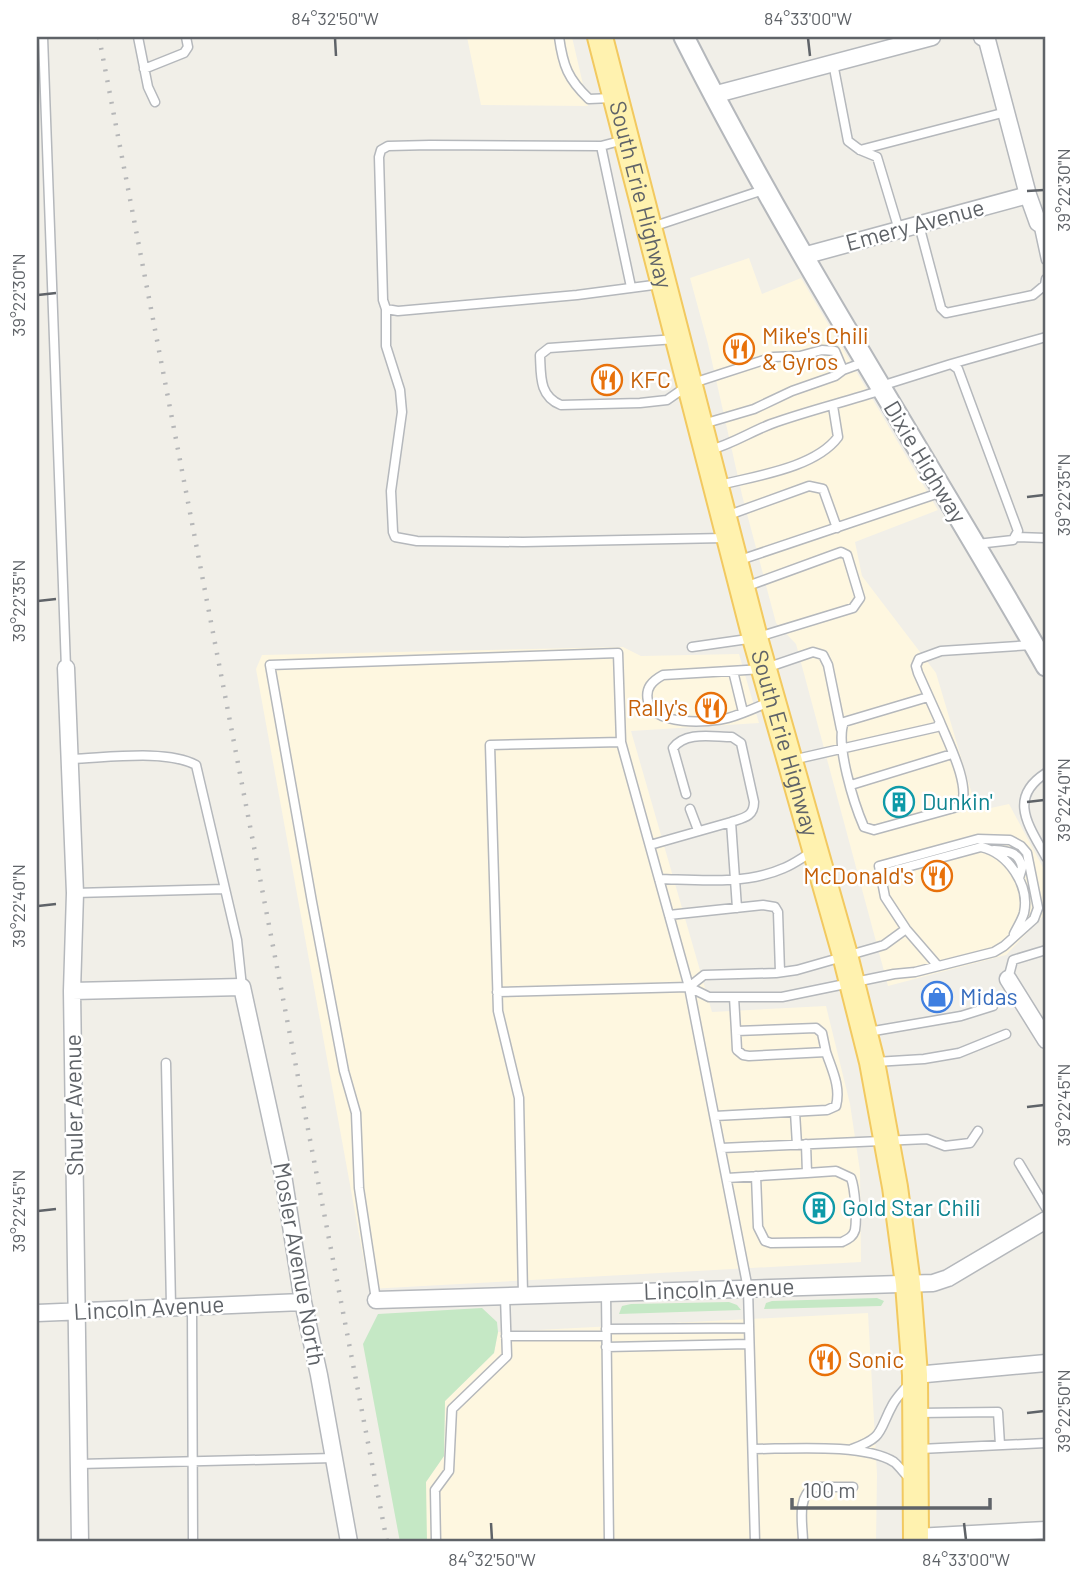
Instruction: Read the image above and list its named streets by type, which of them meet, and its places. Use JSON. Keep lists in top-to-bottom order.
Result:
{
  "streets": {
    "main road": ["South Erie Highway"],
    "street": [
      "Emery Avenue",
      "Dixie Highway",
      "Shuler Avenue",
      "Mosler Avenue North",
      "Lincoln Avenue"
    ]
  },
  "crossings": [
    ["South Erie Highway", "Lincoln Avenue"],
    ["Emery Avenue", "Dixie Highway"],
    ["Shuler Avenue", "Lincoln Avenue"],
    ["Mosler Avenue North", "Lincoln Avenue"]
  ],
  "places": {
    "restaurant": [
      "Mike's Chili & Gyros",
      "KFC",
      "Rally's",
      "McDonald's",
      "Sonic"
    ],
    "building": ["Dunkin'", "Gold Star Chili"],
    "shop": ["Midas"]
  },
  "scale_bar": "100 m",
  "coordinates": [
    "84°32'50\"W",
    "84°33'00\"W",
    "39°22'30\"N",
    "39°22'35\"N",
    "39°22'40\"N",
    "39°22'45\"N",
    "39°22'50\"N"
  ]
}
